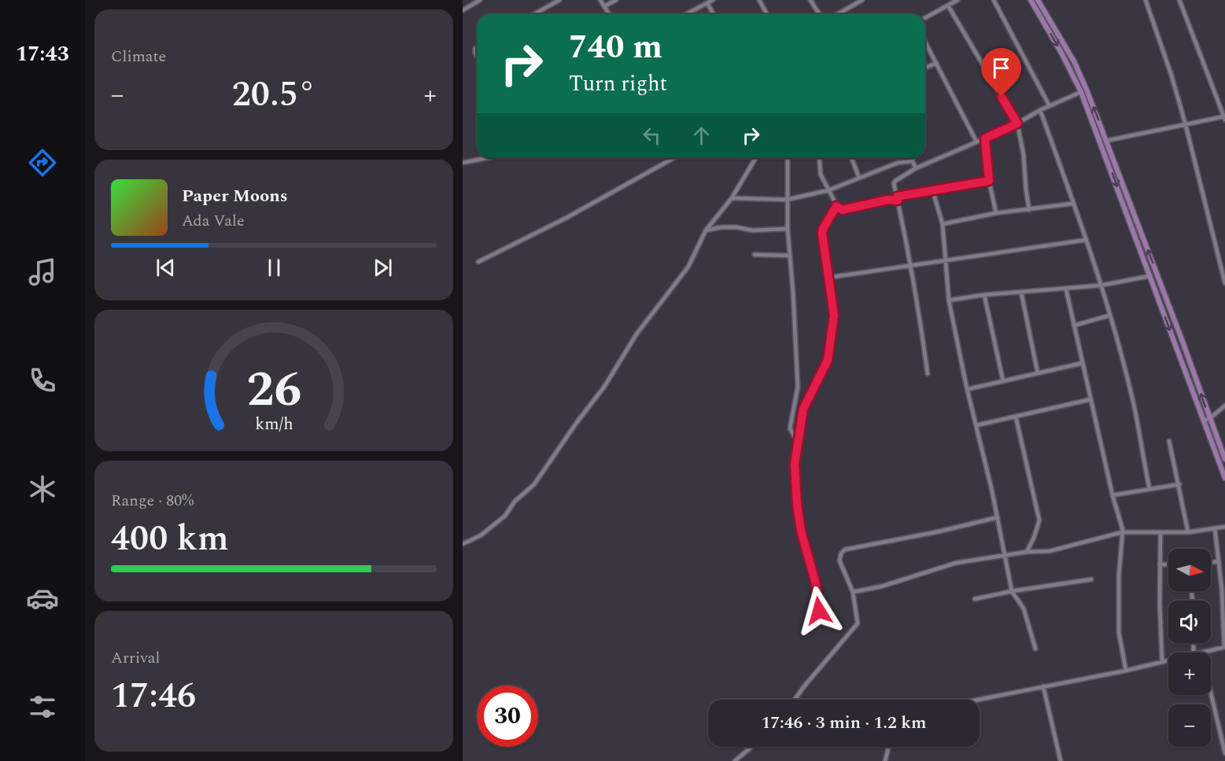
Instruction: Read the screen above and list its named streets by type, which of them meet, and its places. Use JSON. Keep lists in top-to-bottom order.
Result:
{
  "north": "right",
  "page": {
    "tabs": "17:43",
    "tile": [
      "Climate",
      ["Range · 80%", "400 km"],
      ["Arrival", "17:46"]
    ],
    "turn": ["740 m", "Turn right"],
    "heat": ["−", "20.5°", "+"],
    "song": ["Paper Moons", "Ada Vale"],
    "map_buttons": ["+", "−"],
    "limit": "30",
    "trip": "17:46 · 3 min · 1.2 km",
    "gauge": ["26", "km/h"]
  }
}
